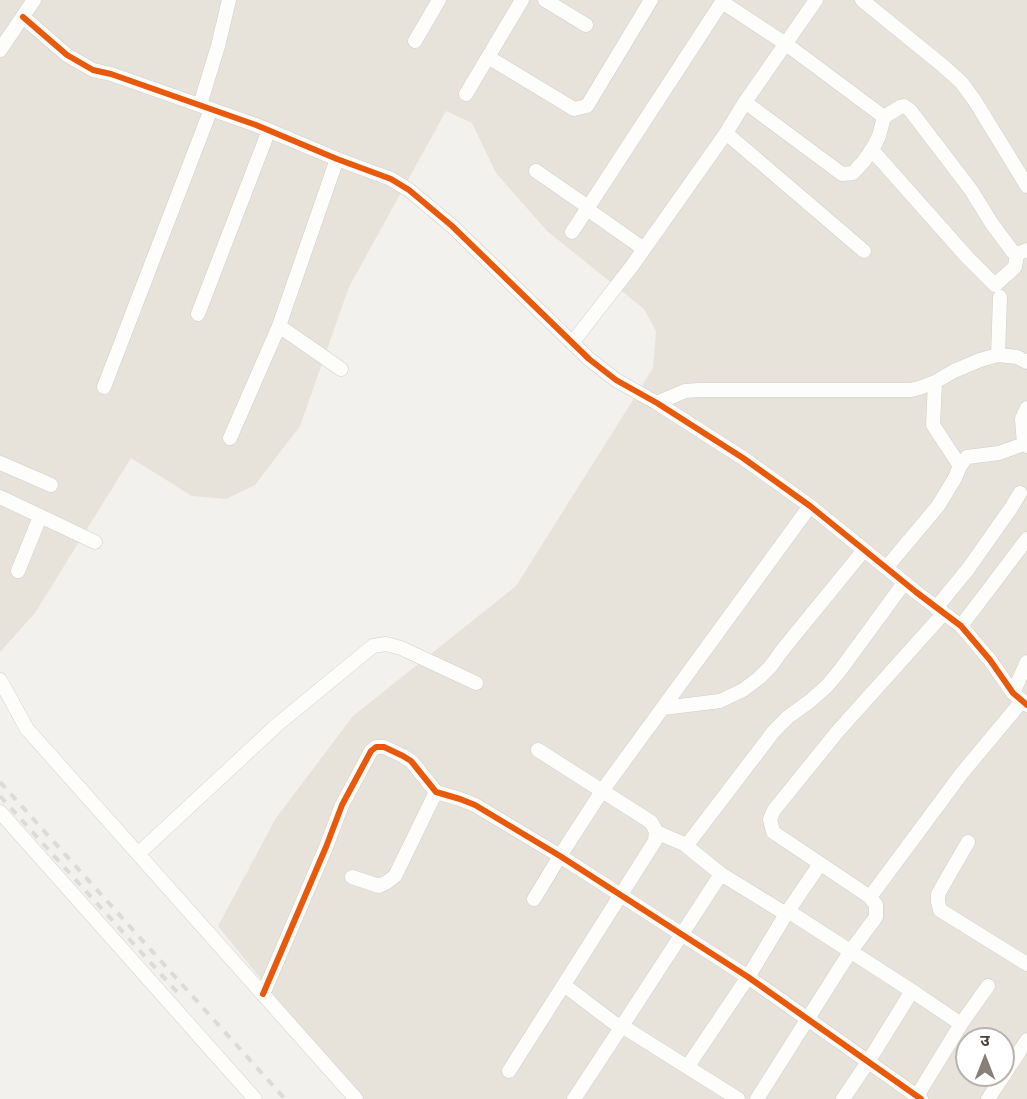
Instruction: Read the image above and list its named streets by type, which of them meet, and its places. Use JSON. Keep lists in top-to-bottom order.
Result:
{
  "north": "top"
}
